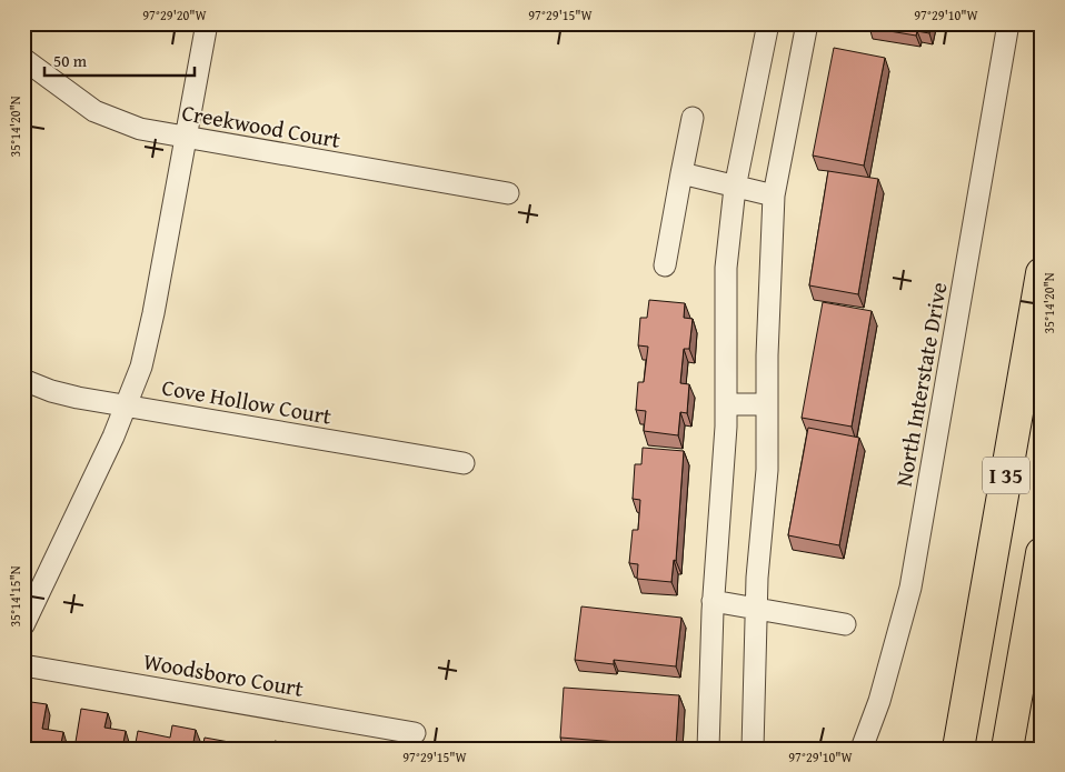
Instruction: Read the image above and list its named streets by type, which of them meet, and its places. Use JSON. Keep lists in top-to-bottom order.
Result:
{
  "streets": {
    "highway": ["I 35"],
    "street": [
      "Creekwood Court",
      "North Interstate Drive",
      "Cove Hollow Court",
      "Woodsboro Court"
    ]
  },
  "scale_bar": "50 m",
  "coordinates": [
    "97°29'20\"W",
    "97°29'15\"W",
    "97°29'10\"W",
    "35°14'20\"N",
    "35°14'15\"N"
  ]
}
